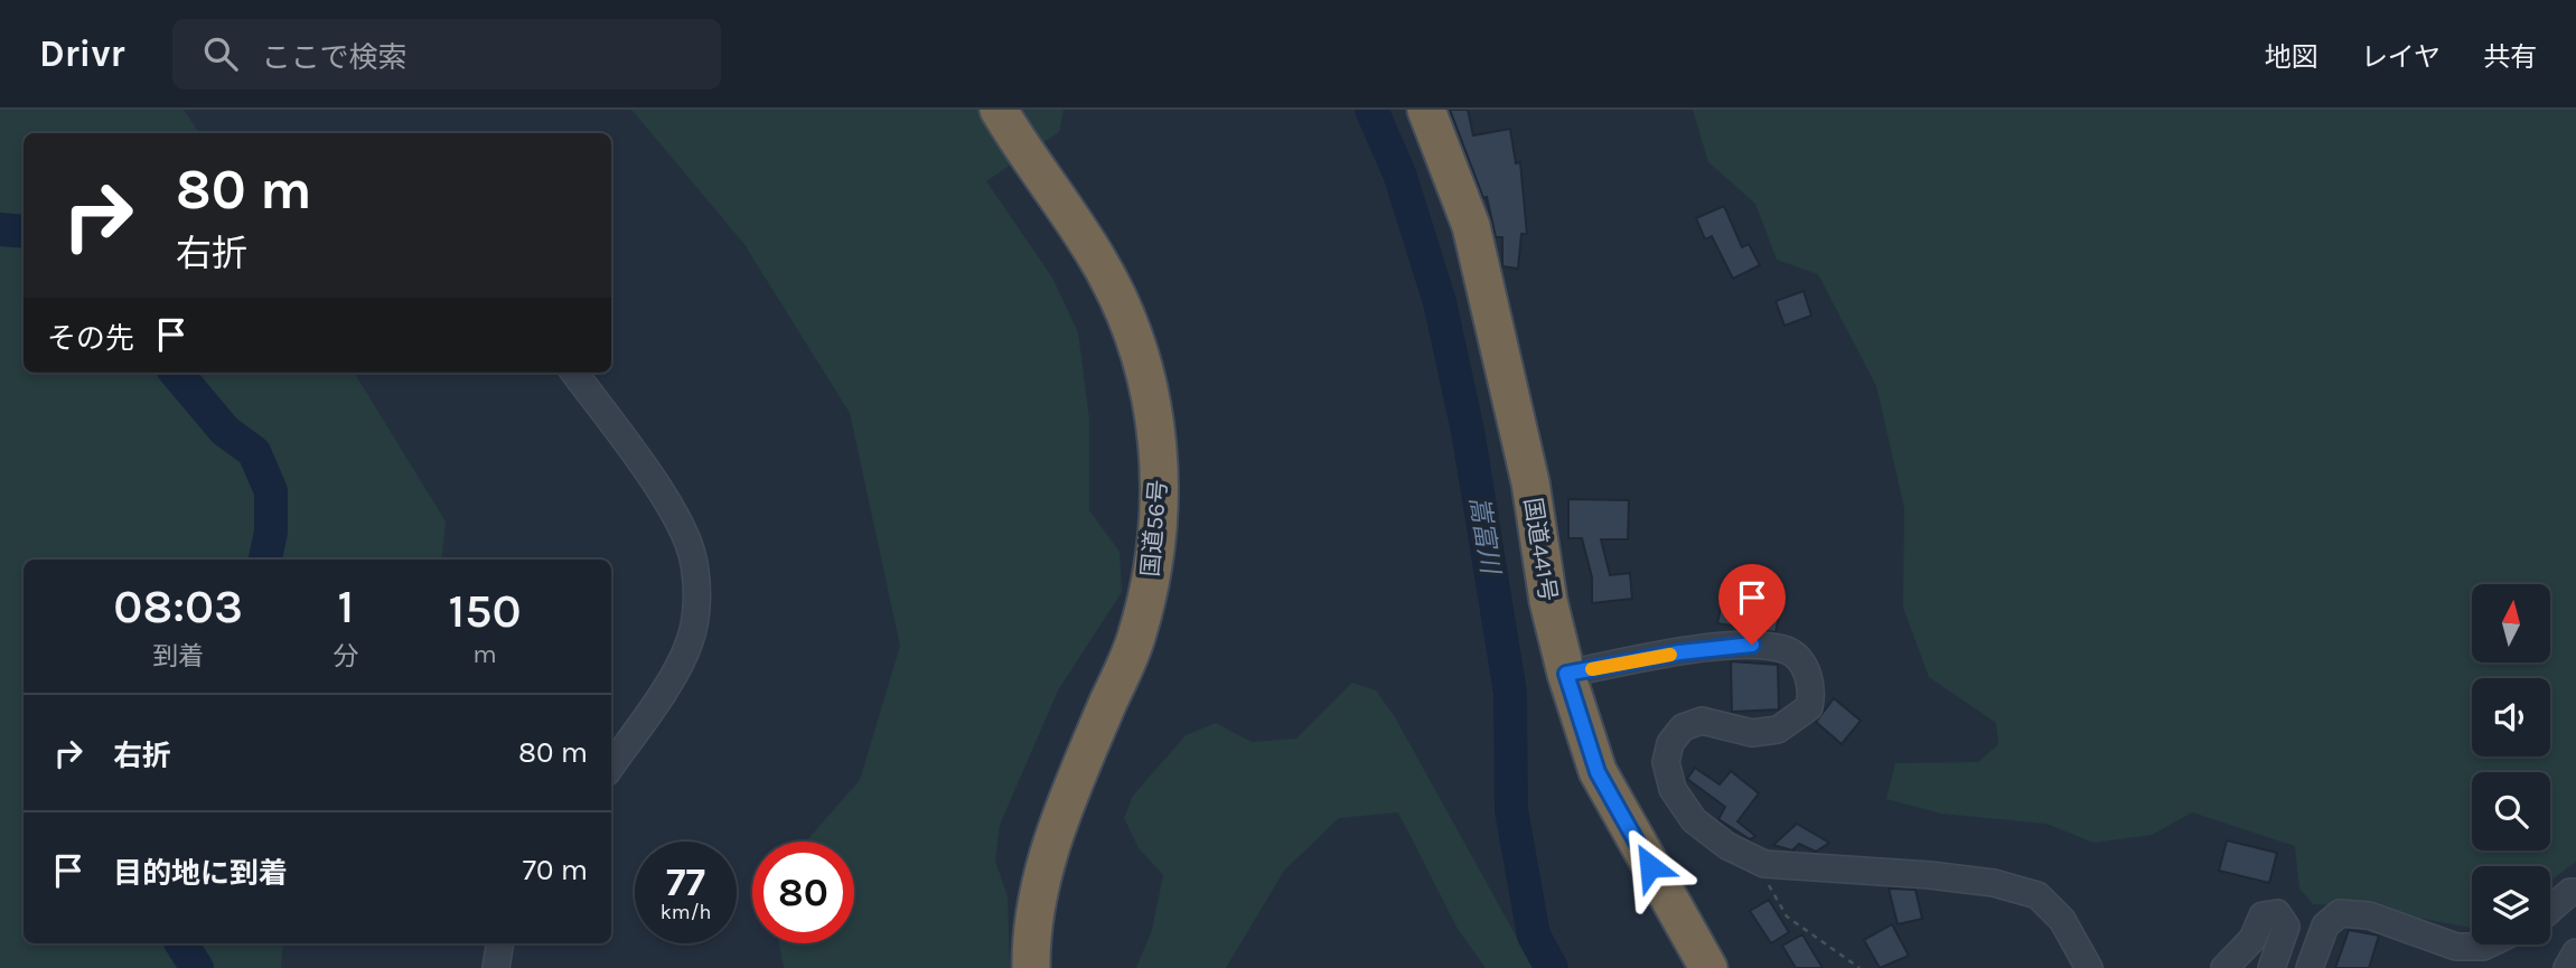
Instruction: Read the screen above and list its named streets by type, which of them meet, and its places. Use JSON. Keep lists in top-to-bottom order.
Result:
{
  "streets": {
    "highway": ["国道56号", "国道441号"]
  },
  "water": ["嵩富川"],
  "north": "top",
  "page": {
    "header": "Drivr",
    "search": "ここで検索",
    "nav": ["地図", "レイヤ", "共有"],
    "turn": ["80 m", "右折"],
    "then": "その先",
    "eta": [
      "08:03",
      "到着",
      "1",
      "分",
      "150",
      "m"
    ],
    "list": [
      {
        "name": "右折",
        "value": "80 m"
      },
      {
        "name": "目的地に到着",
        "value": "70 m"
      }
    ],
    "speed": "77 km/h",
    "limit": "80"
  }
}
